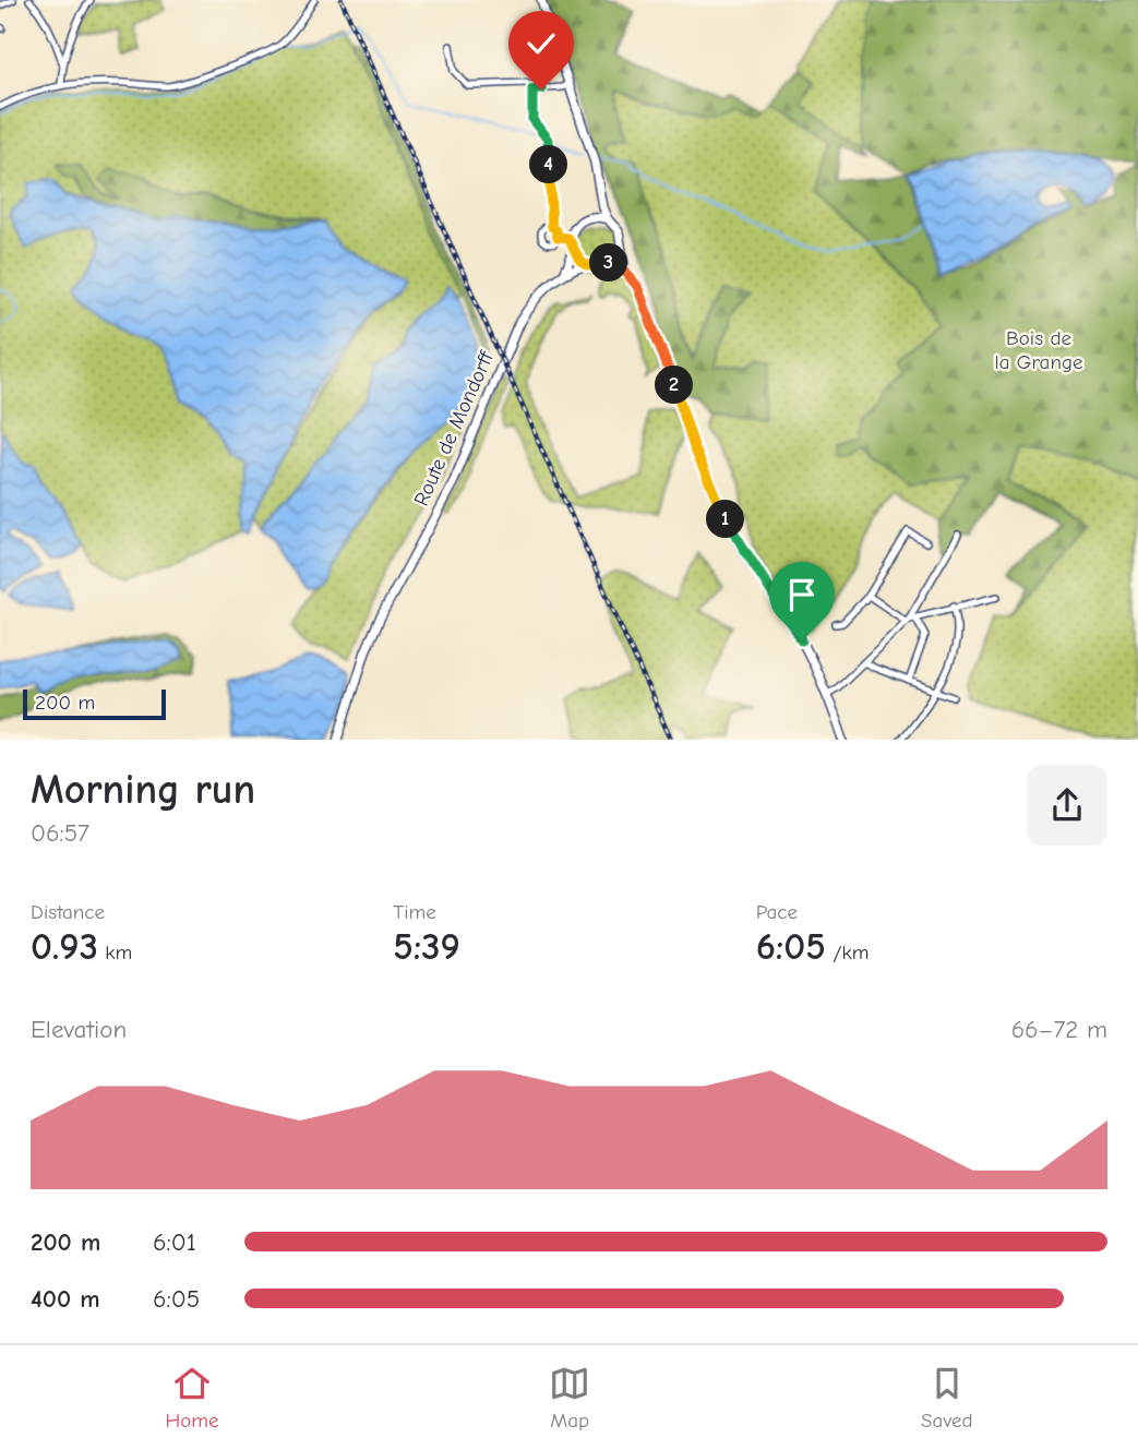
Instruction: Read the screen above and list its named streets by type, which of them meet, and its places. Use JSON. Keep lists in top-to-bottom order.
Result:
{
  "streets": {
    "main road": ["Route de Mondorff"]
  },
  "parks": ["Bois de la Grange"],
  "scale_bar": "200 m",
  "page": {
    "pins": [
      "4",
      "3",
      "2",
      "1"
    ],
    "scale": "200 m",
    "heading": ["Morning run", "06:57"],
    "stats": [
      ["Distance", "0.93 km"],
      ["Time", "5:39"],
      ["Pace", "6:05 /km"]
    ],
    "chart": ["Elevation", "66–72 m"],
    "list": [
      {
        "name": "200 m",
        "note": "6:01"
      },
      {
        "name": "400 m",
        "note": "6:05"
      }
    ],
    "tabs": ["Home", "Map", "Saved"]
  }
}
